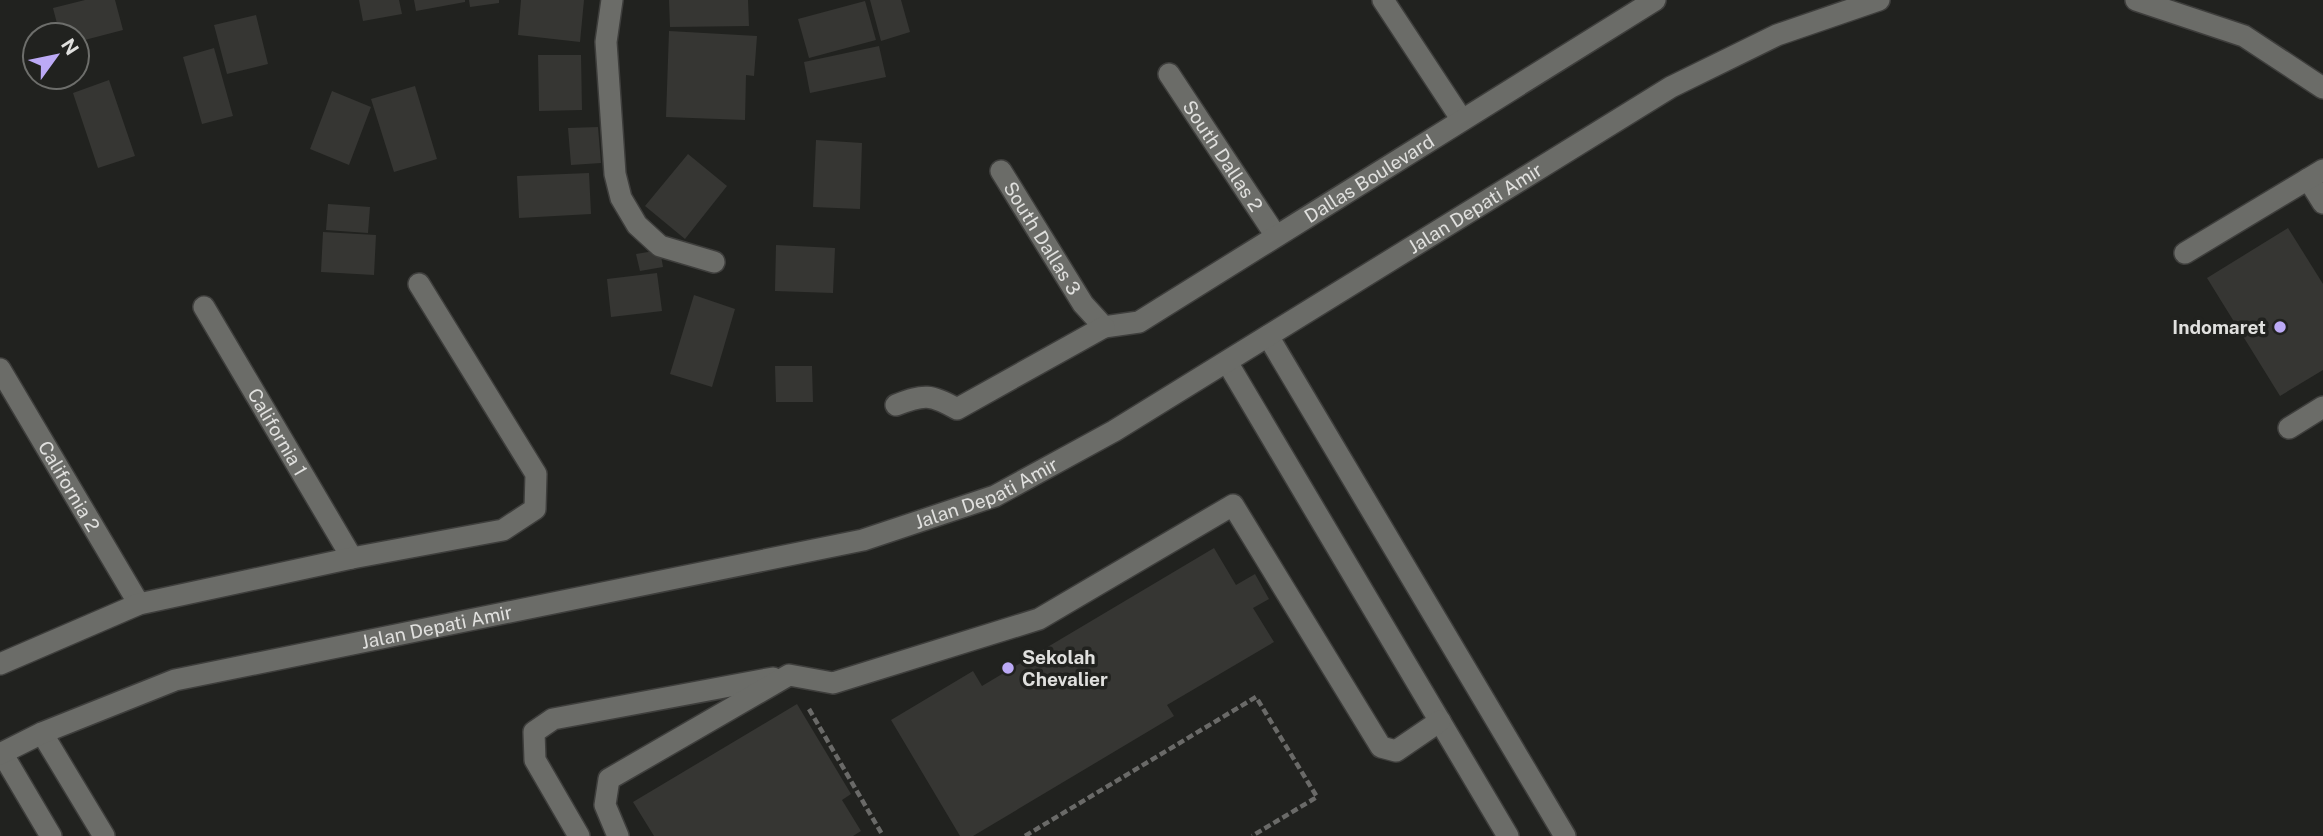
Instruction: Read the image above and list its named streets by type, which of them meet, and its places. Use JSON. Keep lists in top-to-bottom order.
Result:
{
  "streets": {
    "street": [
      "South Dallas 2",
      "Dallas Boulevard",
      "Jalan Depati Amir",
      "South Dallas 3",
      "California 1",
      "California 2"
    ]
  },
  "crossings": [
    ["South Dallas 2", "Dallas Boulevard"],
    ["Dallas Boulevard", "South Dallas 3"]
  ],
  "places": ["Indomaret", "Sekolah Chevalier"],
  "north": "top right"
}
